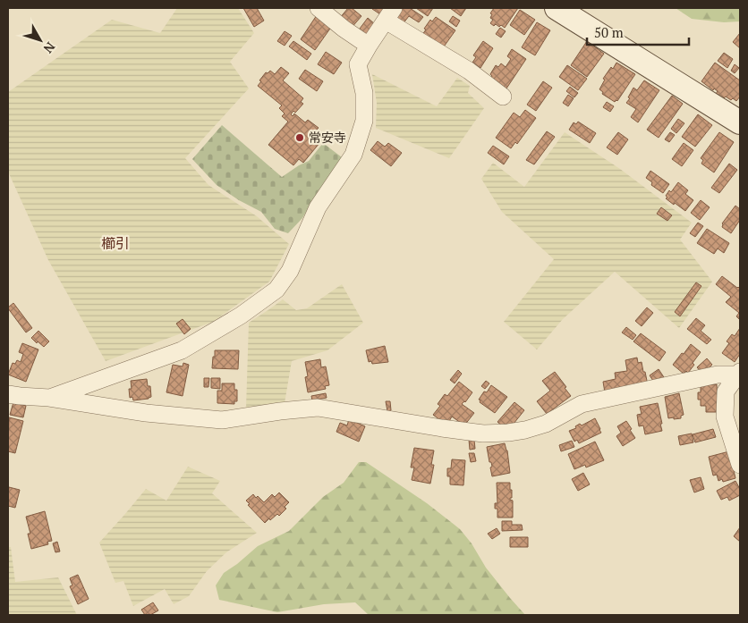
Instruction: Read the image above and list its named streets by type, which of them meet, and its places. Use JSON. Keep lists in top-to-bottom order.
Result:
{
  "districts": ["櫛引"],
  "places": ["常安寺"],
  "scale_bar": "50 m",
  "north": "bottom right"
}
